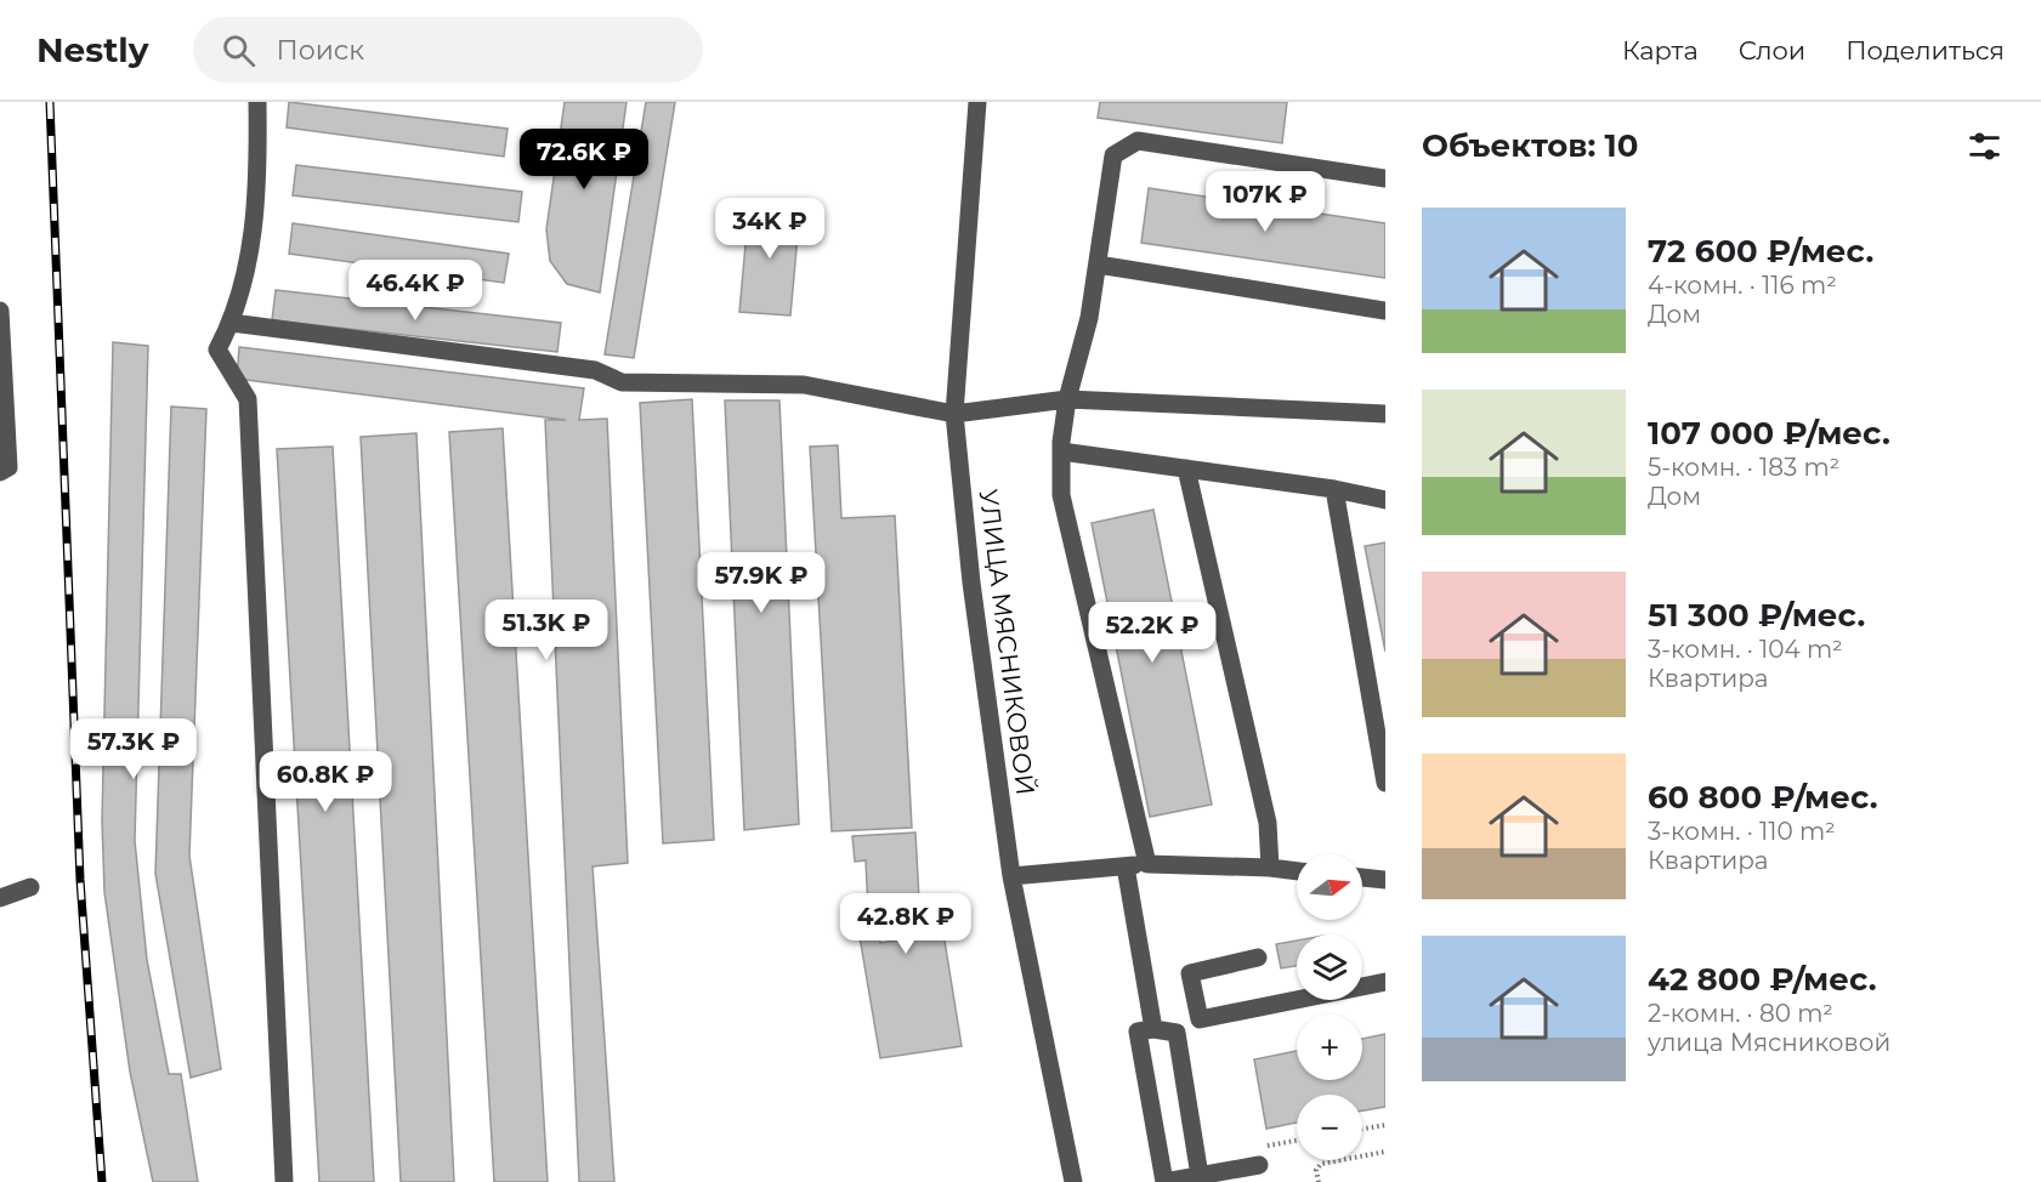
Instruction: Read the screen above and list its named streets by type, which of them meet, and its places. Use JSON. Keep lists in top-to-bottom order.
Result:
{
  "streets": {
    "street": ["УЛИЦА МЯСНИКОВОЙ"]
  },
  "north": "right",
  "page": {
    "header": "Nestly",
    "search": "Поиск",
    "nav": ["Карта", "Слои", "Поделиться"],
    "heading": "Объектов: 10",
    "price": [
      "72.6K ₽",
      "107K ₽",
      "34K ₽",
      "46.4K ₽",
      "57.9K ₽",
      "51.3K ₽",
      "52.2K ₽",
      "57.3K ₽",
      "60.8K ₽",
      "42.8K ₽"
    ],
    "list": [
      {
        "name": "72 600 ₽/мес.",
        "note": "4-комн. · 116 m² · Дом"
      },
      {
        "name": "107 000 ₽/мес.",
        "note": "5-комн. · 183 m² · Дом"
      },
      {
        "name": "51 300 ₽/мес.",
        "note": "3-комн. · 104 m² · Квартира"
      },
      {
        "name": "60 800 ₽/мес.",
        "note": "3-комн. · 110 m² · Квартира"
      },
      {
        "name": "42 800 ₽/мес.",
        "note": "2-комн. · 80 m² · улица Мясниковой"
      }
    ],
    "map_buttons": ["+", "−"]
  }
}
